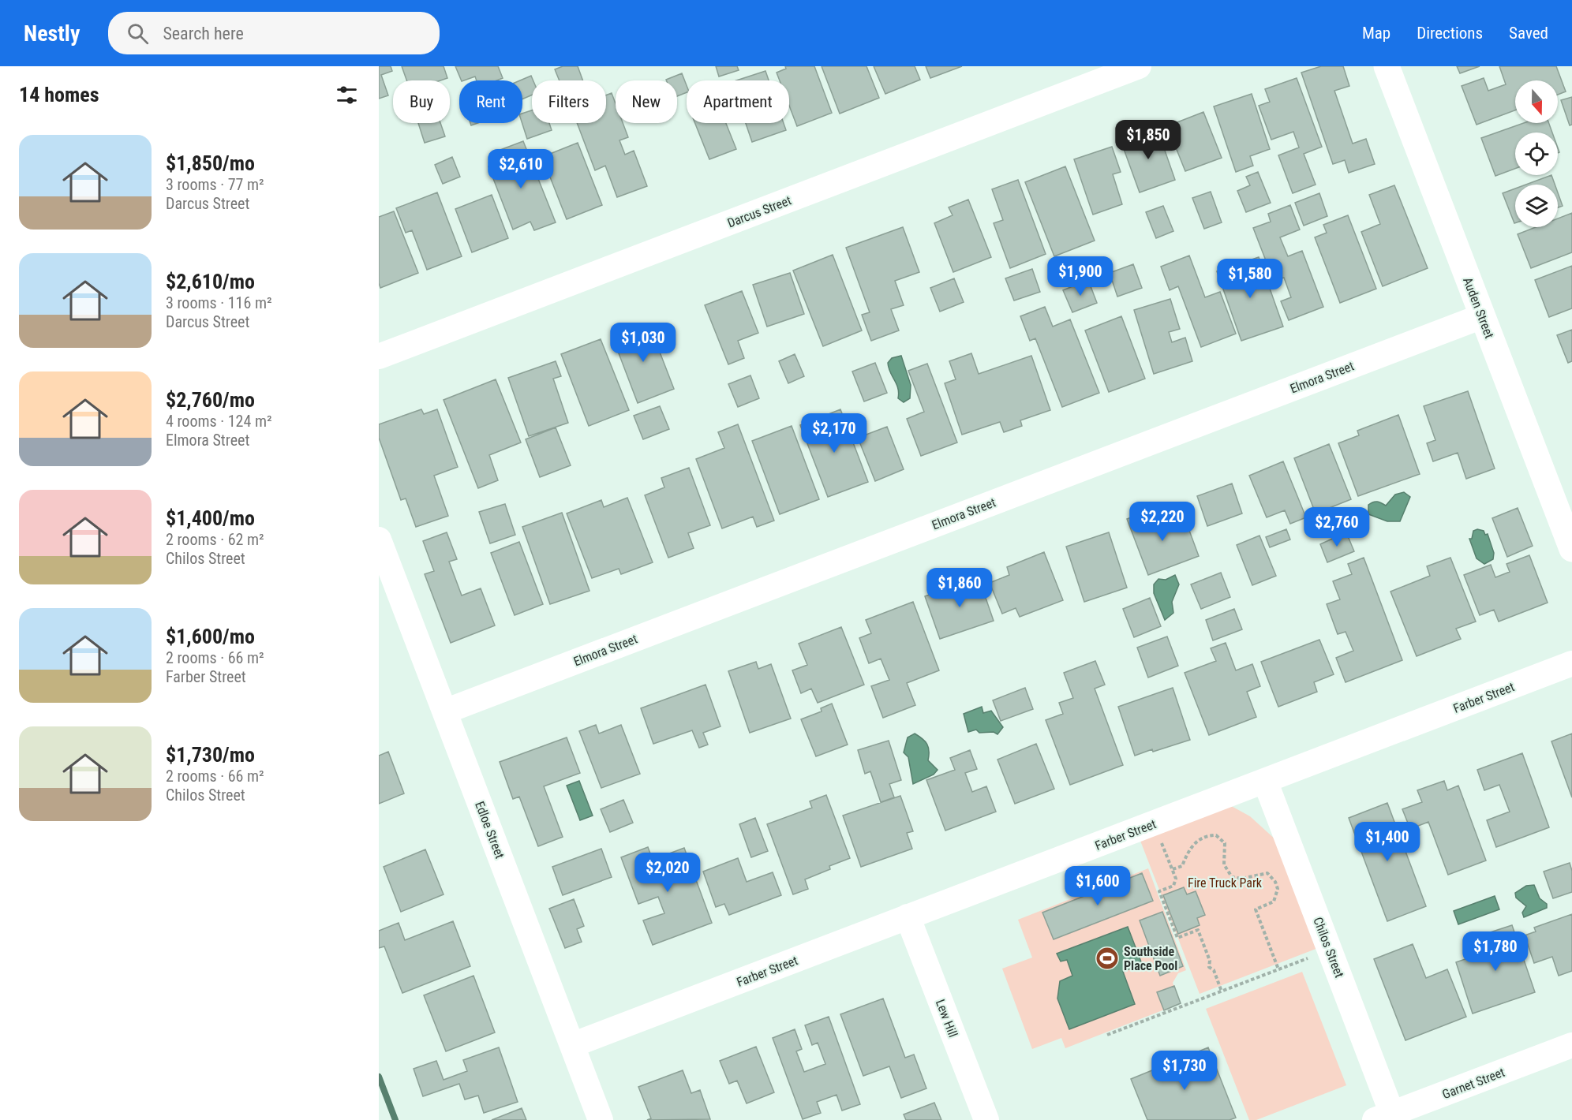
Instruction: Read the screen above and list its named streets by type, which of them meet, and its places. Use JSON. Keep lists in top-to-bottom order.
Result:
{
  "streets": {
    "street": [
      "Darcus Street",
      "Auden Street",
      "Elmora Street",
      "Farber Street",
      "Edloe Street",
      "Chilos Street",
      "Lew Hill",
      "Garnet Street"
    ]
  },
  "crossings": [
    ["Auden Street", "Elmora Street"],
    ["Elmora Street", "Edloe Street"],
    ["Farber Street", "Edloe Street"],
    ["Farber Street", "Chilos Street"],
    ["Farber Street", "Lew Hill"],
    ["Chilos Street", "Garnet Street"]
  ],
  "parks": ["Fire Truck Park"],
  "places": {
    "sports": ["Southside Place Pool"]
  },
  "north": "bottom",
  "page": {
    "header": "Nestly",
    "search": "Search here",
    "nav": ["Map", "Directions", "Saved"],
    "heading": "14 homes",
    "chip": [
      "Buy",
      "Rent",
      "Filters",
      "New",
      "Apartment"
    ],
    "price": [
      "$1,850",
      "$2,610",
      "$1,900",
      "$1,580",
      "$1,030",
      "$2,170",
      "$2,220",
      "$2,760",
      "$1,860",
      "$1,400",
      "$2,020",
      "$1,600",
      "$1,780",
      "$1,730"
    ],
    "list": [
      {
        "name": "$1,850/mo",
        "note": "3 rooms · 77 m² · Darcus Street"
      },
      {
        "name": "$2,610/mo",
        "note": "3 rooms · 116 m² · Darcus Street"
      },
      {
        "name": "$2,760/mo",
        "note": "4 rooms · 124 m² · Elmora Street"
      },
      {
        "name": "$1,400/mo",
        "note": "2 rooms · 62 m² · Chilos Street"
      },
      {
        "name": "$1,600/mo",
        "note": "2 rooms · 66 m² · Farber Street"
      },
      {
        "name": "$1,730/mo",
        "note": "2 rooms · 66 m² · Chilos Street"
      }
    ]
  }
}
